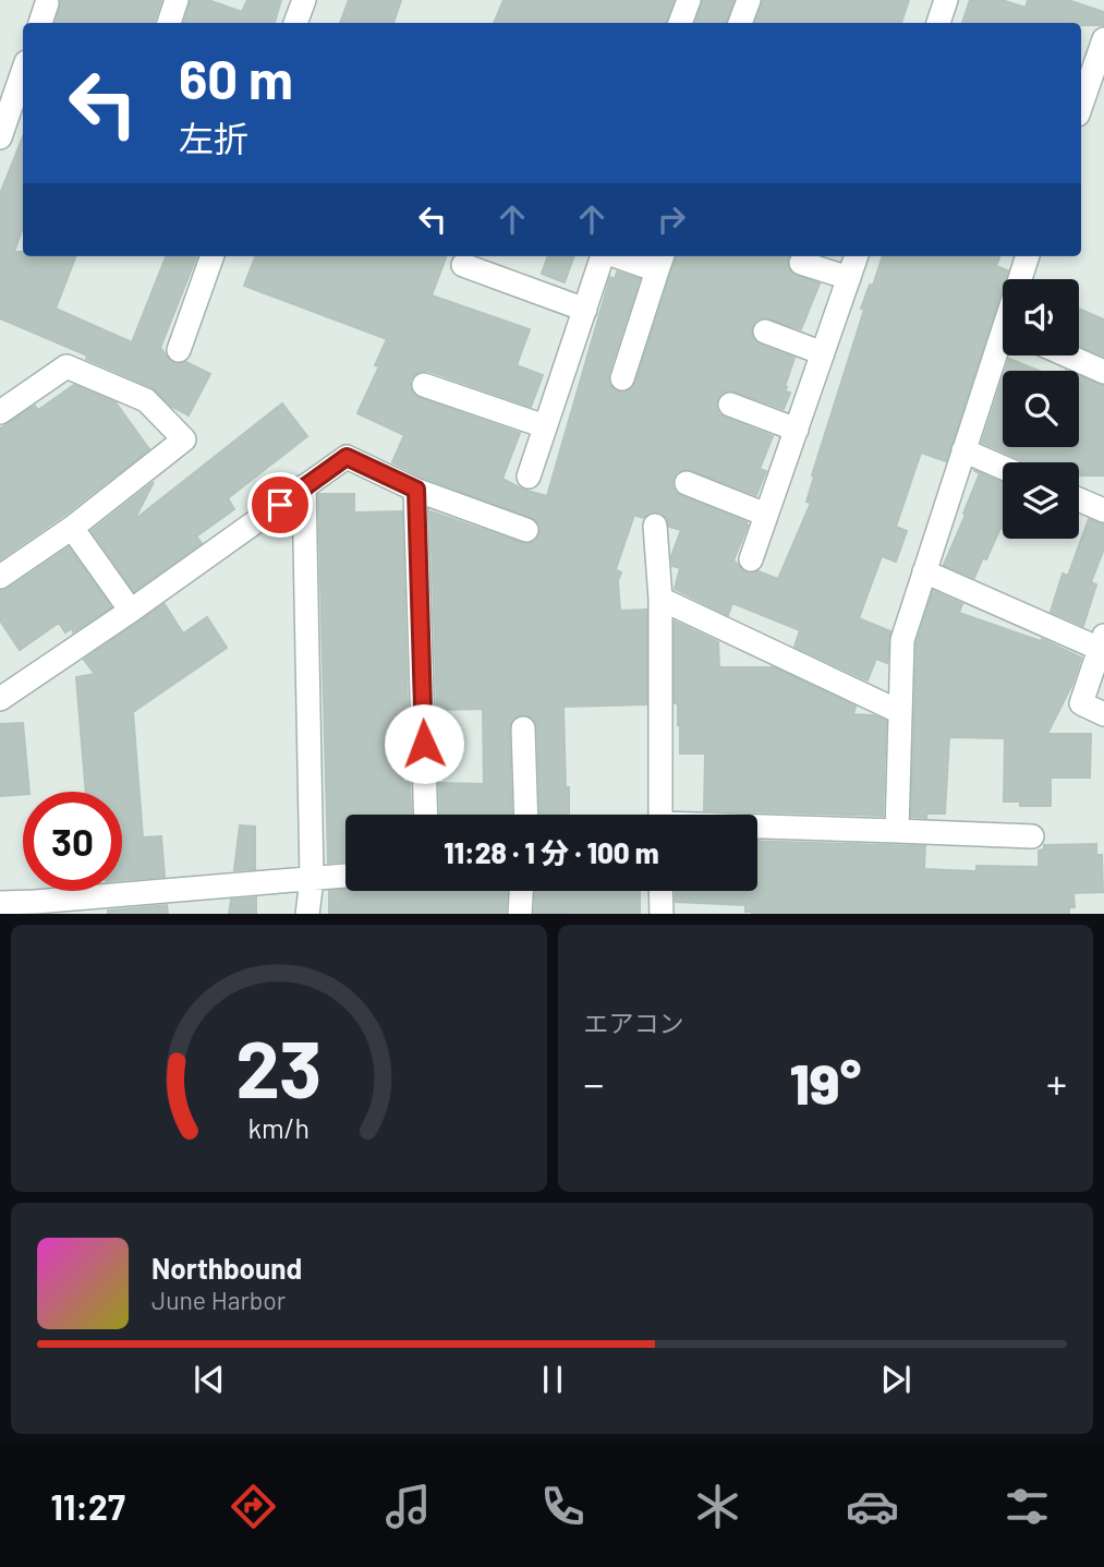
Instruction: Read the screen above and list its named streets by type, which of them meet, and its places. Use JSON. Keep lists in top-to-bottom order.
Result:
{
  "page": {
    "turn": ["60 m", "左折"],
    "limit": "30",
    "trip": "11:28 · 1 分 · 100 m",
    "tile": "エアコン",
    "heat": ["−", "19°", "+"],
    "song": ["Northbound", "June Harbor"],
    "tabs": "11:27",
    "gauge": ["23", "km/h"]
  }
}
